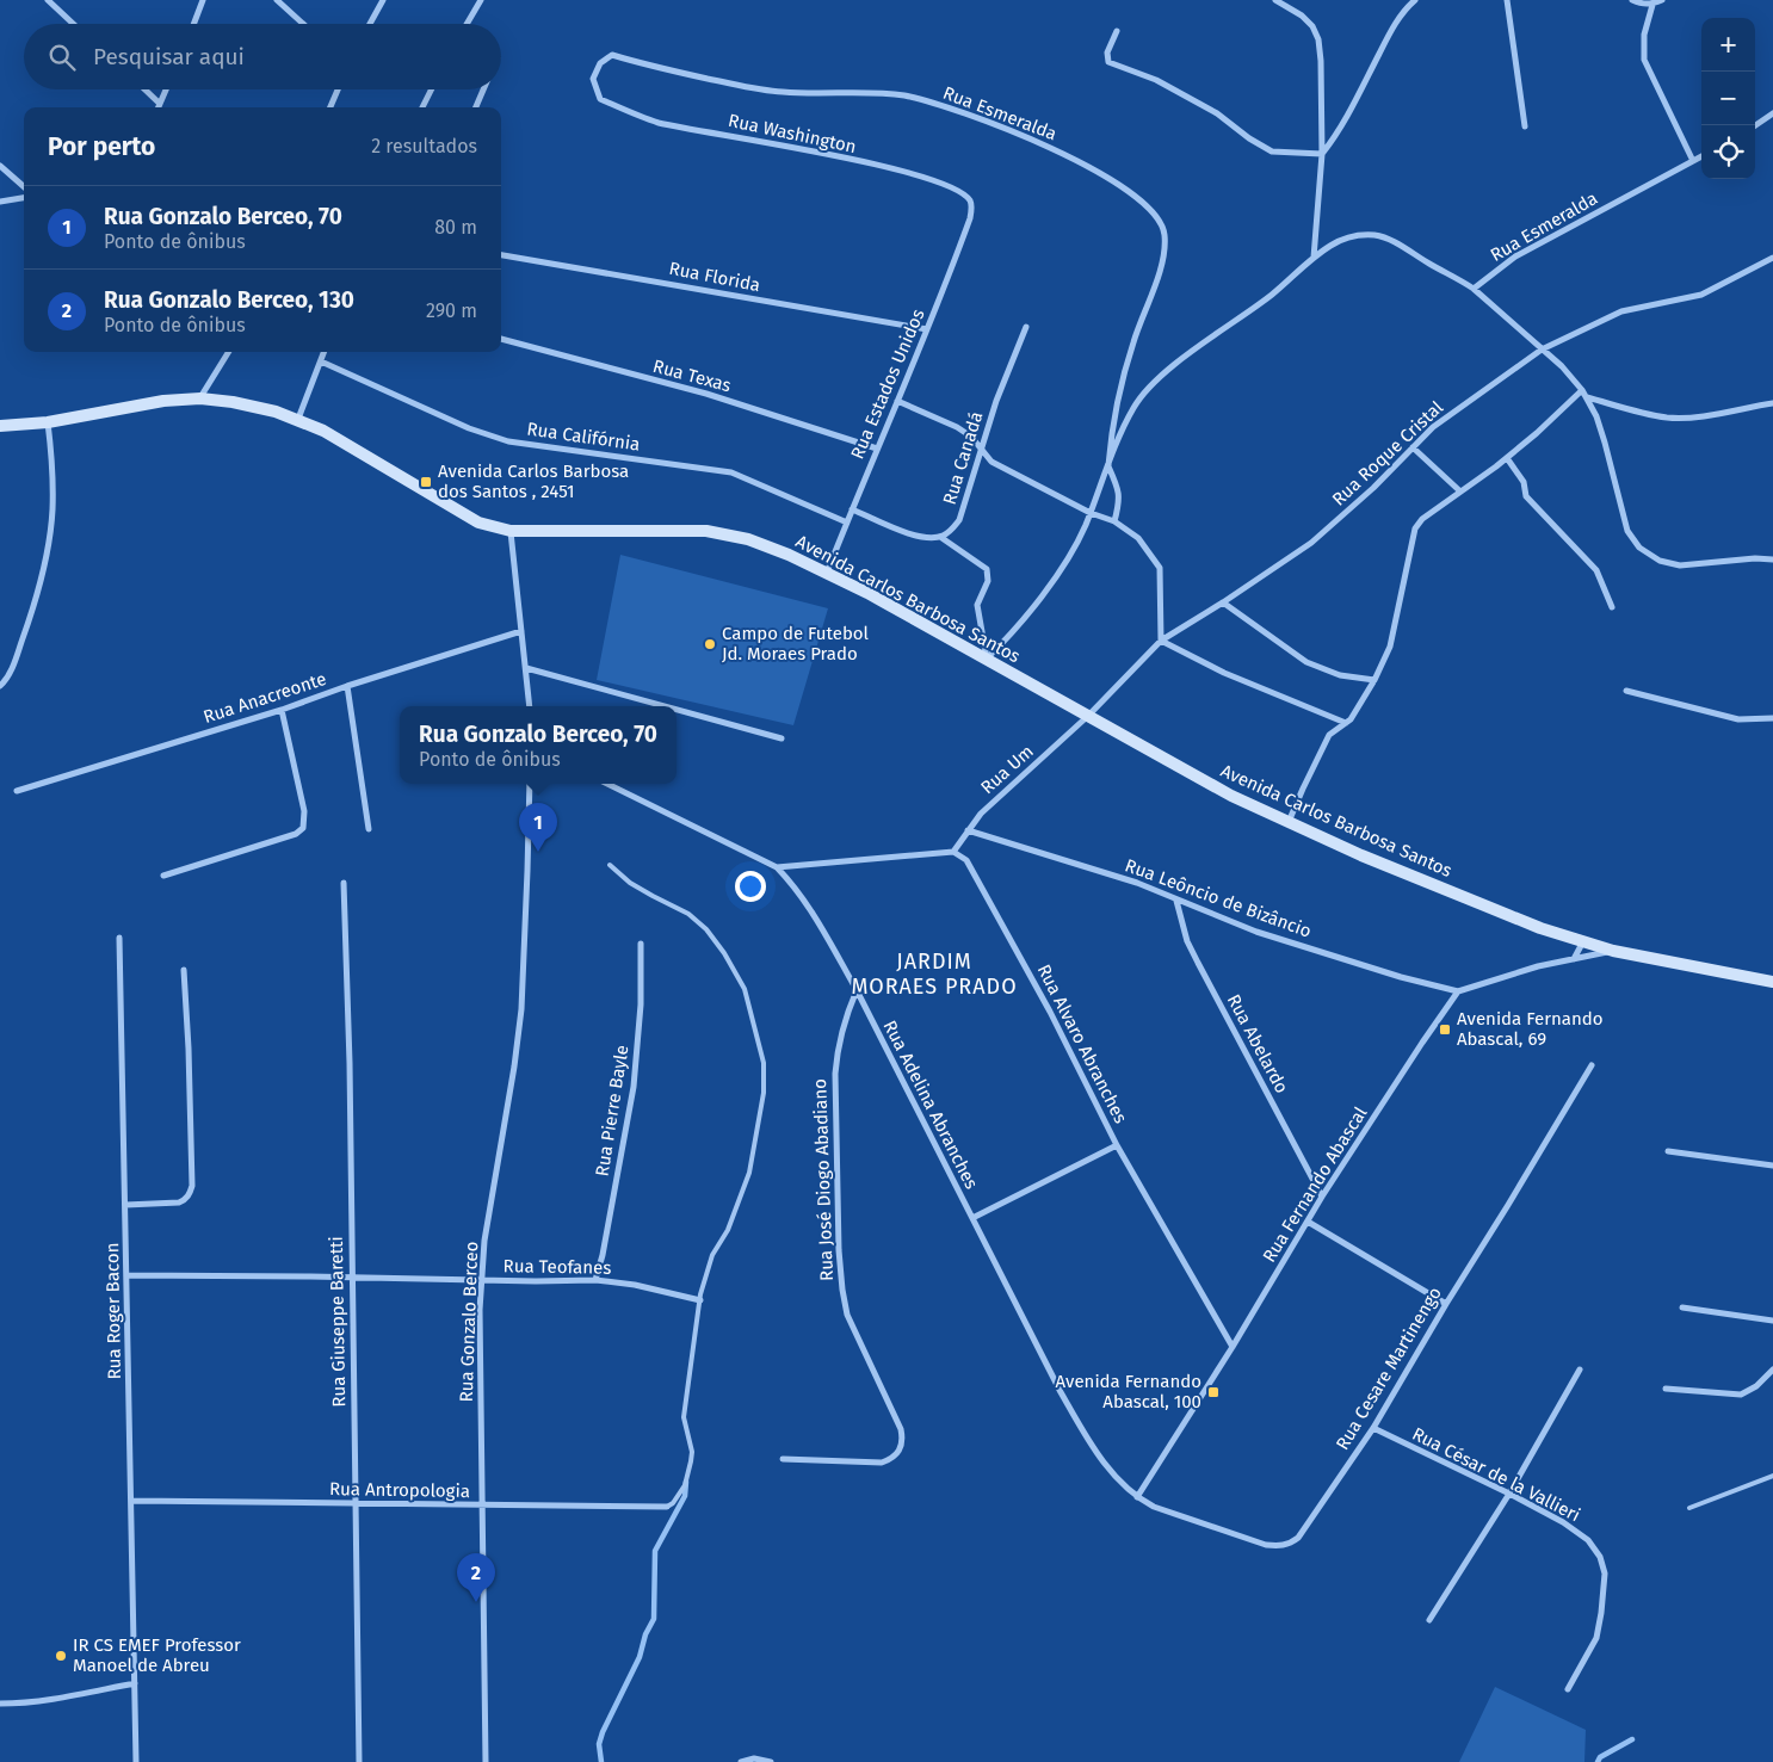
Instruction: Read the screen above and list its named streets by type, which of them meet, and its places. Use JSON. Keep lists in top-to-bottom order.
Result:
{
  "streets": {
    "main road": ["Avenida Carlos Barbosa Santos"],
    "street": [
      "Rua Esmeralda",
      "Rua Washington",
      "Rua Florida",
      "Rua Texas",
      "Rua Estados Unidos",
      "Rua Califórnia",
      "Rua Roque Cristal",
      "Rua Canadá",
      "Rua Anacreonte",
      "Rua Um",
      "Rua Leôncio de Bizâncio",
      "Rua Alvaro Abranches",
      "Rua Abelardo",
      "Rua Adelina Abranches",
      "Rua Pierre Bayle",
      "Rua José Diogo Abadiano",
      "Rua Fernando Abascal",
      "Rua Teofanes",
      "Rua Roger Bacon",
      "Rua Giuseppe Baretti",
      "Rua Gonzalo Berceo",
      "Rua Cesare Martinengo",
      "Rua César de la Vallieri",
      "Rua Antropologia"
    ]
  },
  "crossings": [
    ["Rua Esmeralda", "Rua Washington"],
    ["Rua Esmeralda", "Avenida Carlos Barbosa Santos"],
    ["Rua Washington", "Rua Estados Unidos"],
    ["Rua Florida", "Rua Estados Unidos"],
    ["Rua Texas", "Rua Estados Unidos"],
    ["Rua Estados Unidos", "Rua Califórnia"],
    ["Rua Estados Unidos", "Avenida Carlos Barbosa Santos"],
    ["Rua Roque Cristal", "Avenida Carlos Barbosa Santos"],
    ["Rua Roque Cristal", "Rua Um"],
    ["Avenida Carlos Barbosa Santos", "Rua Um"],
    ["Rua Um", "Rua Leôncio de Bizâncio"],
    ["Rua Um", "Rua Alvaro Abranches"],
    ["Rua Leôncio de Bizâncio", "Rua Abelardo"],
    ["Rua Leôncio de Bizâncio", "Rua Fernando Abascal"],
    ["Rua Alvaro Abranches", "Rua Fernando Abascal"],
    ["Rua Abelardo", "Rua Fernando Abascal"],
    ["Rua Adelina Abranches", "Rua José Diogo Abadiano"],
    ["Rua Adelina Abranches", "Rua Fernando Abascal"],
    ["Rua Adelina Abranches", "Rua Cesare Martinengo"],
    ["Rua Pierre Bayle", "Rua Teofanes"],
    ["Rua Fernando Abascal", "Rua Cesare Martinengo"],
    ["Rua Teofanes", "Rua Roger Bacon"],
    ["Rua Teofanes", "Rua Giuseppe Baretti"],
    ["Rua Teofanes", "Rua Gonzalo Berceo"],
    ["Rua Roger Bacon", "Rua Antropologia"],
    ["Rua Giuseppe Baretti", "Rua Antropologia"],
    ["Rua Gonzalo Berceo", "Rua Antropologia"],
    ["Rua Cesare Martinengo", "Rua César de la Vallieri"]
  ],
  "districts": ["JARDIM MORAES PRADO"],
  "places": {
    "transit": ["Avenida Carlos Barbosa dos Santos , 2451", "Avenida Fernando Abascal, 69", "Avenida Fernando Abascal, 100"],
    "other": ["Campo de Futebol Jd. Moraes Prado", "IR CS EMEF Professor Manoel de Abreu"]
  },
  "page": {
    "map_buttons": ["+", "−"],
    "search": "Pesquisar aqui",
    "heading": ["Por perto", "2 resultados"],
    "list": [
      {
        "mark": "1",
        "name": "Rua Gonzalo Berceo, 70",
        "note": "Ponto de ônibus",
        "value": "80 m"
      },
      {
        "mark": "2",
        "name": "Rua Gonzalo Berceo, 130",
        "note": "Ponto de ônibus",
        "value": "290 m"
      }
    ],
    "popup": ["Rua Gonzalo Berceo, 70", "Ponto de ônibus"],
    "pins": ["1", "2"]
  }
}
